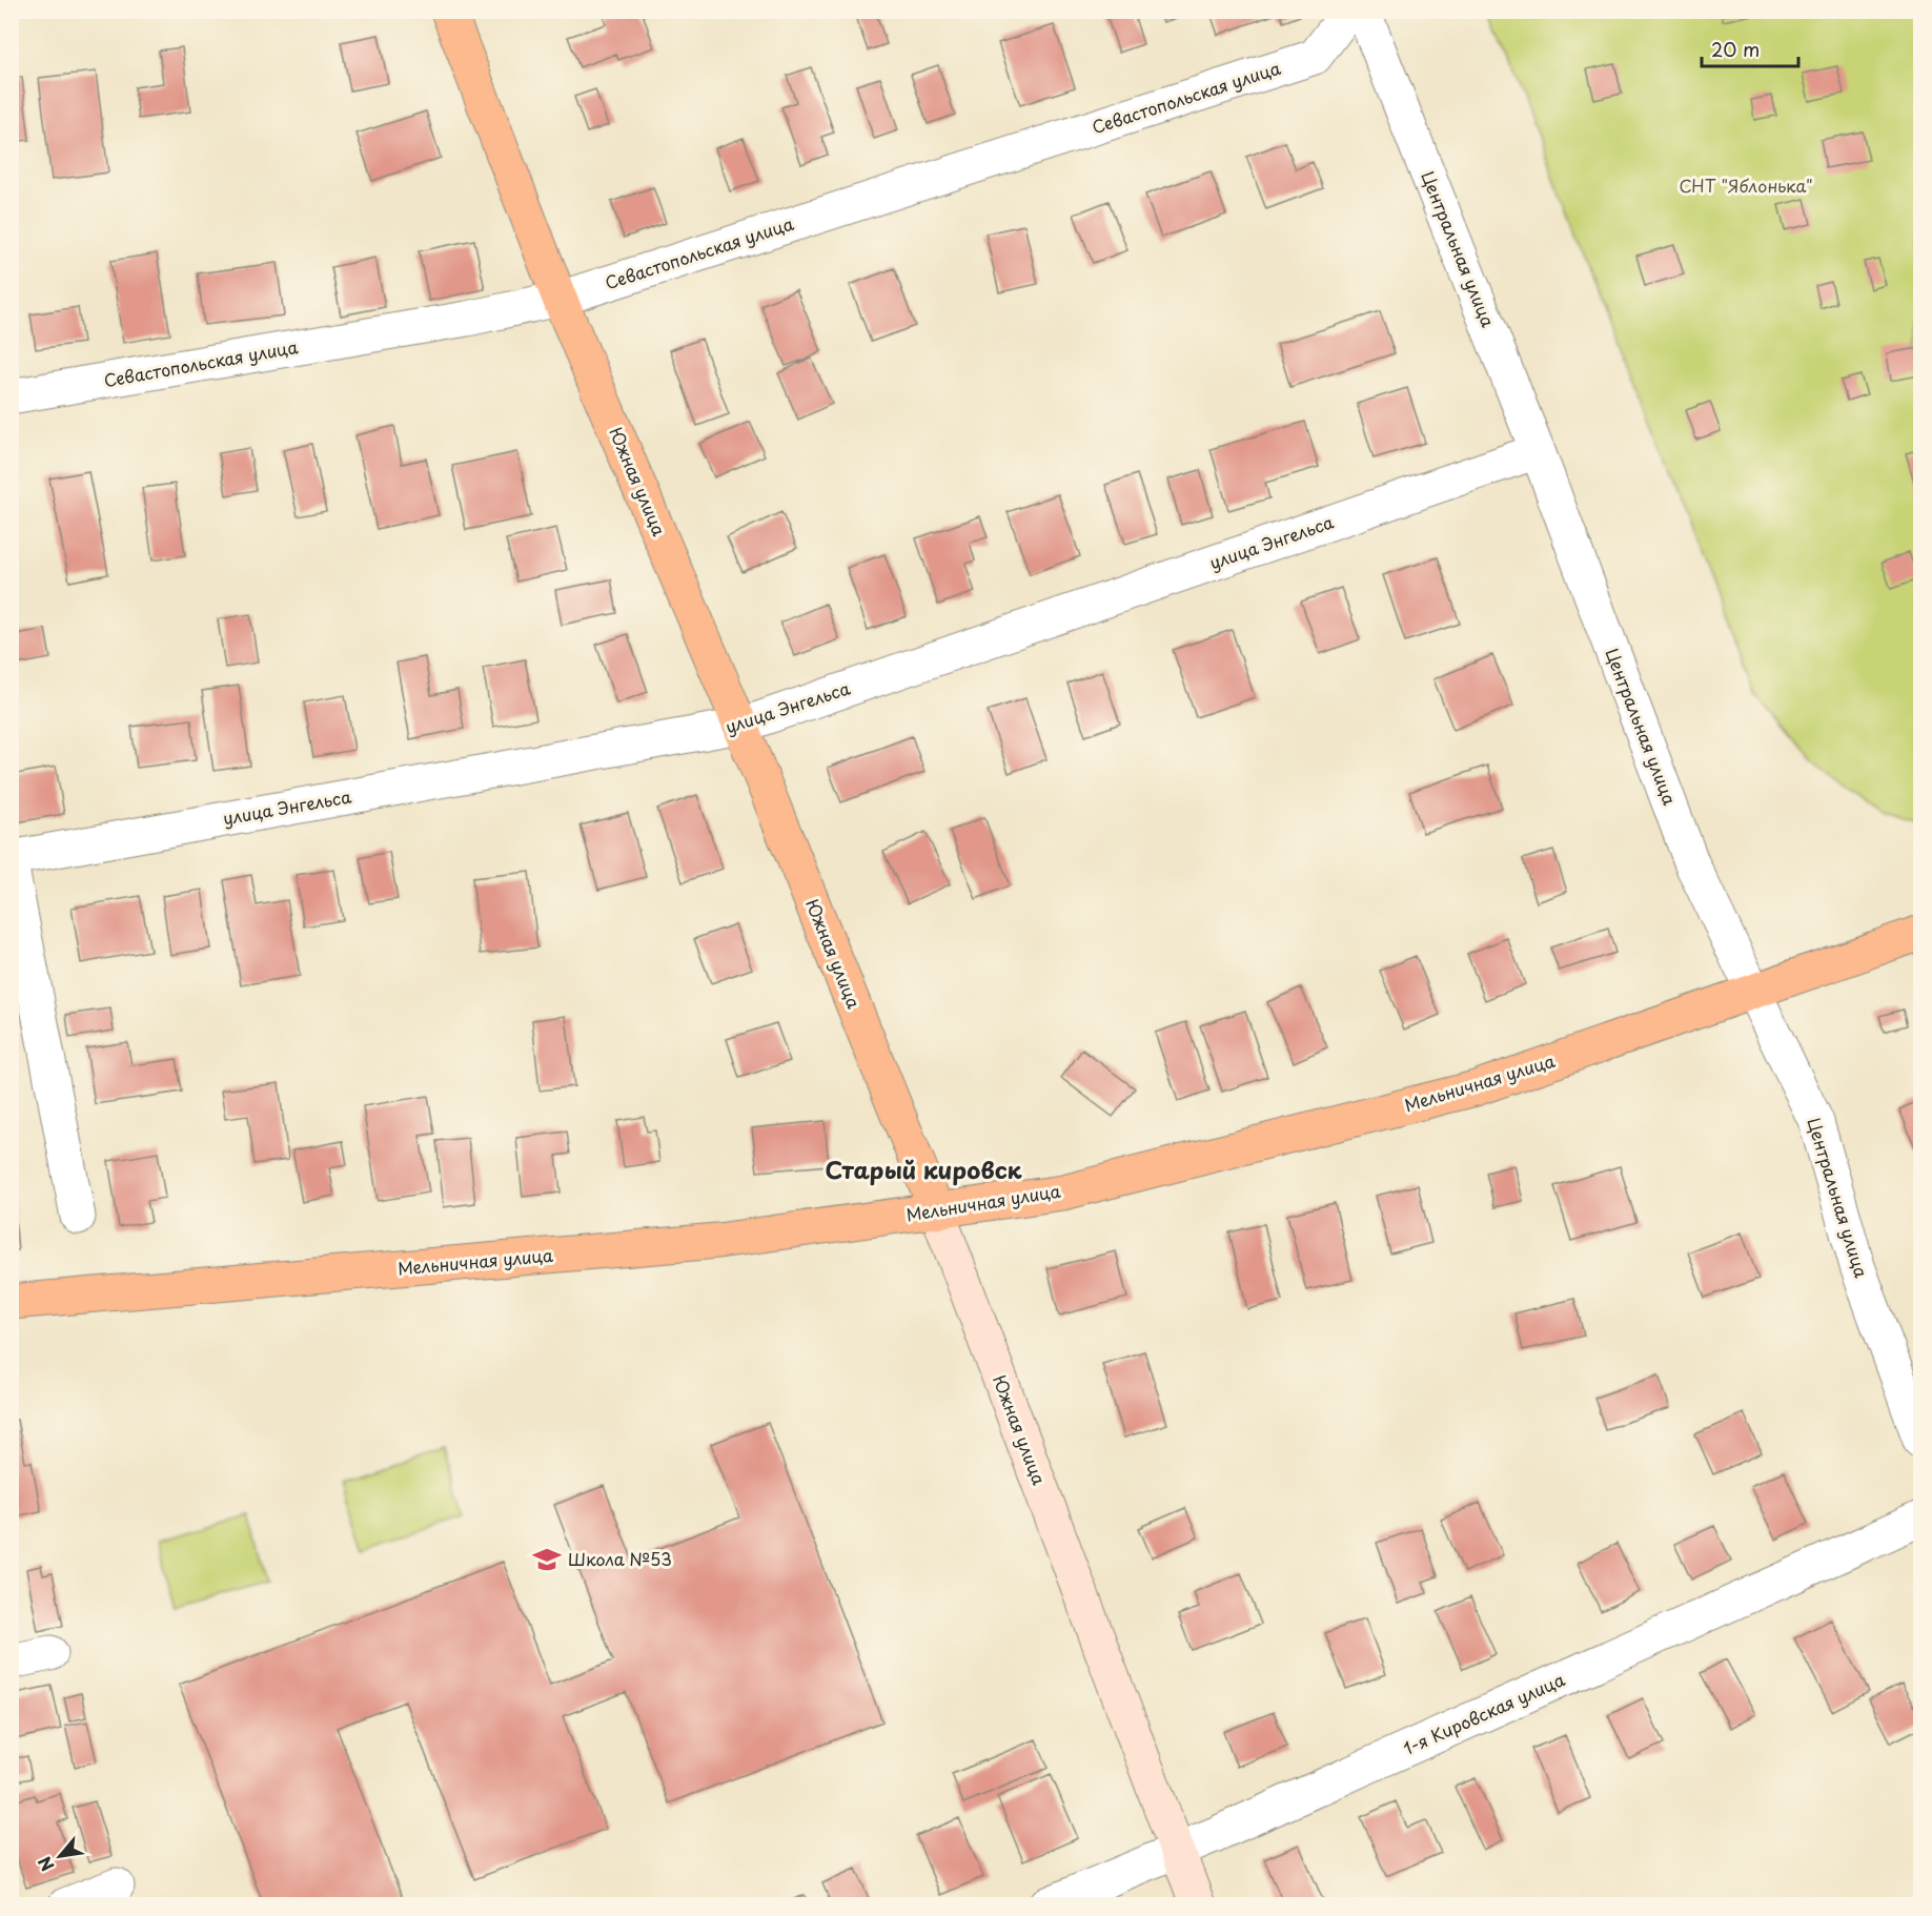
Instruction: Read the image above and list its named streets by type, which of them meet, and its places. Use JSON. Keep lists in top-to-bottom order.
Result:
{
  "streets": {
    "main road": ["Южная улица", "Мельничная улица"],
    "street": [
      "Севастопольская улица",
      "Центральная улица",
      "улица Энгельса",
      "1-я Кировская улица"
    ]
  },
  "crossings": [
    ["Севастопольская улица", "Южная улица"],
    ["Центральная улица", "улица Энгельса"],
    ["Центральная улица", "Мельничная улица"],
    ["Южная улица", "улица Энгельса"],
    ["Южная улица", "Мельничная улица"],
    ["Южная улица", "1-я Кировская улица"]
  ],
  "districts": ["Старый кировск"],
  "parks": ["СНТ \"Яблонька\""],
  "places": {
    "school or university": ["Школа №53"]
  },
  "scale_bar": "20 m",
  "north": "bottom left"
}
